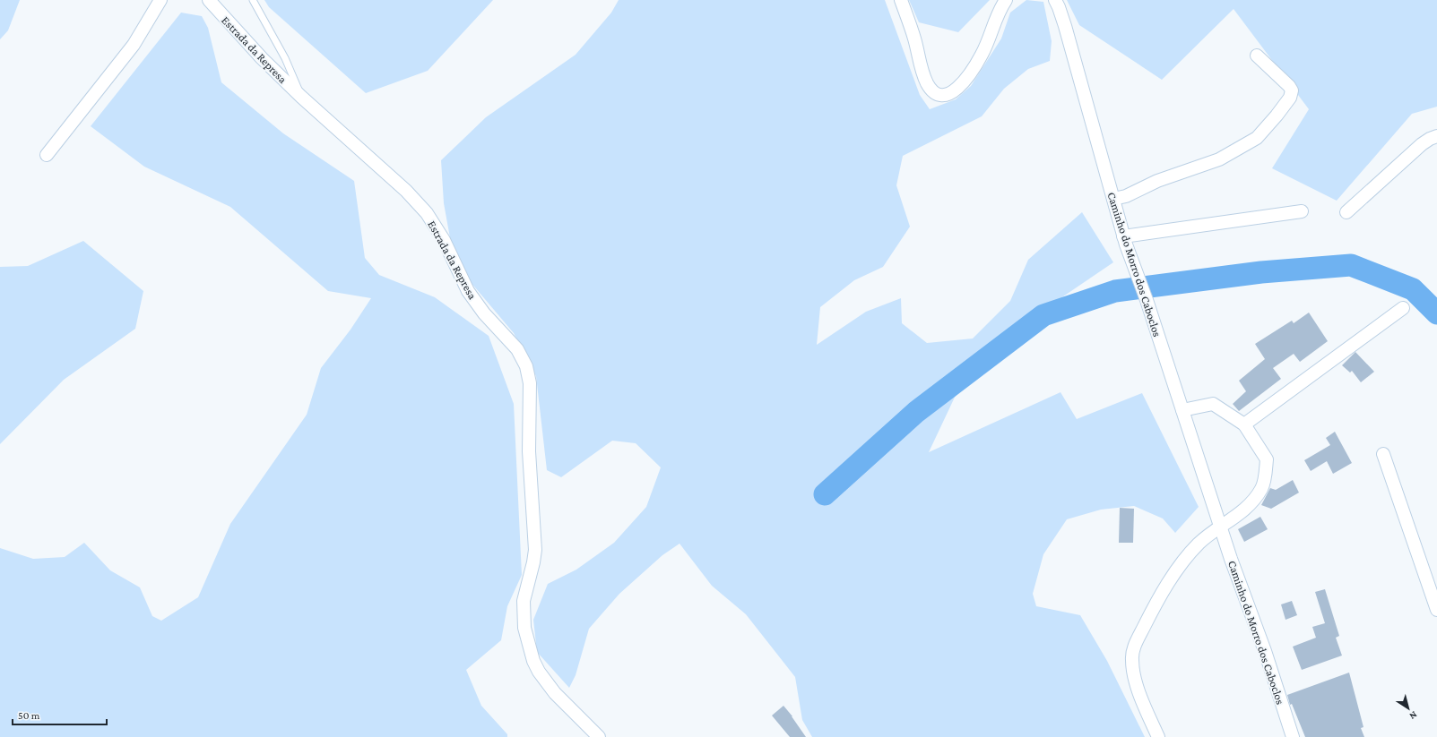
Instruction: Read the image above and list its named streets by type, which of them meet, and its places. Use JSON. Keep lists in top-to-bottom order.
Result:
{
  "streets": {
    "street": ["Estrada da Represa", "Caminho do Morro dos Caboclos"]
  },
  "scale_bar": "50 m",
  "north": "bottom right"
}
